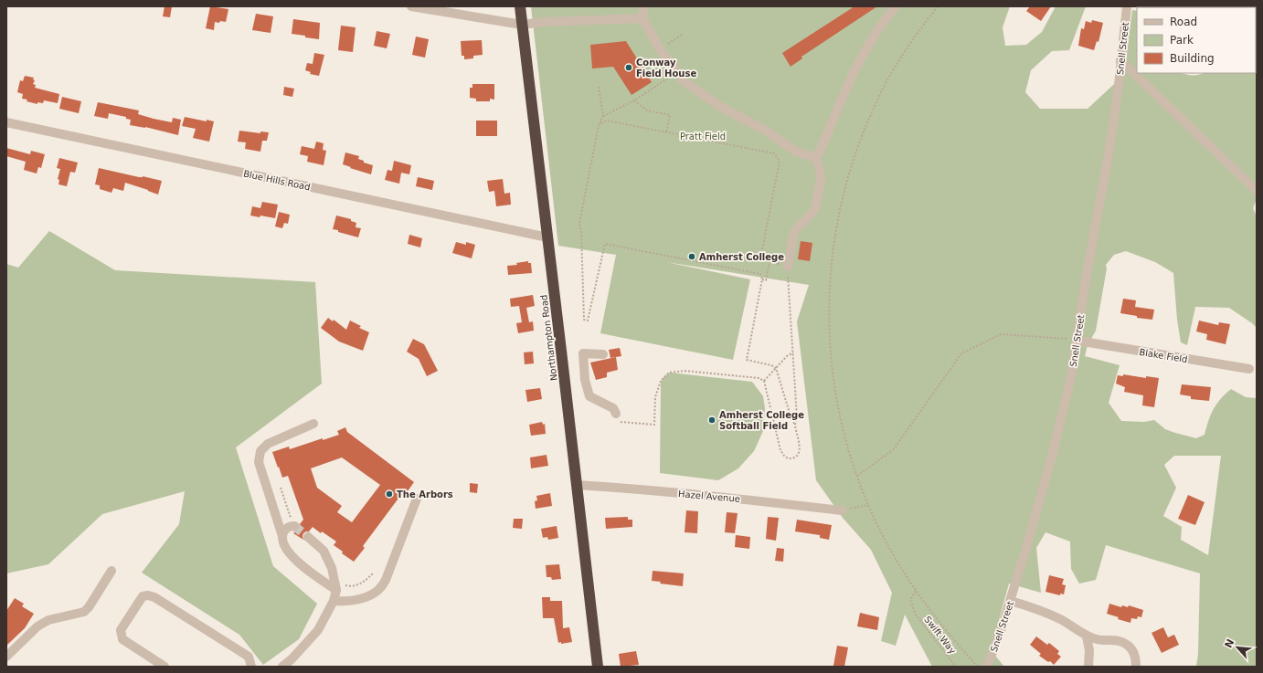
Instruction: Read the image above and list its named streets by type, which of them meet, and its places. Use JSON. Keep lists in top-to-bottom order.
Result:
{
  "streets": {
    "highway": ["Northampton Road"],
    "street": [
      "Snell Street",
      "Blue Hills Road",
      "Blake Field",
      "Hazel Avenue"
    ],
    "path": ["Swift Way"]
  },
  "crossings": [
    ["Snell Street", "Blake Field"],
    ["Blue Hills Road", "Northampton Road"],
    ["Northampton Road", "Hazel Avenue"]
  ],
  "parks": ["Pratt Field"],
  "places": [
    "Conway Field House",
    "Amherst College",
    "Amherst College Softball Field",
    "The Arbors"
  ],
  "legend": ["Road", "Park", "Building"],
  "north": "top left"
}
